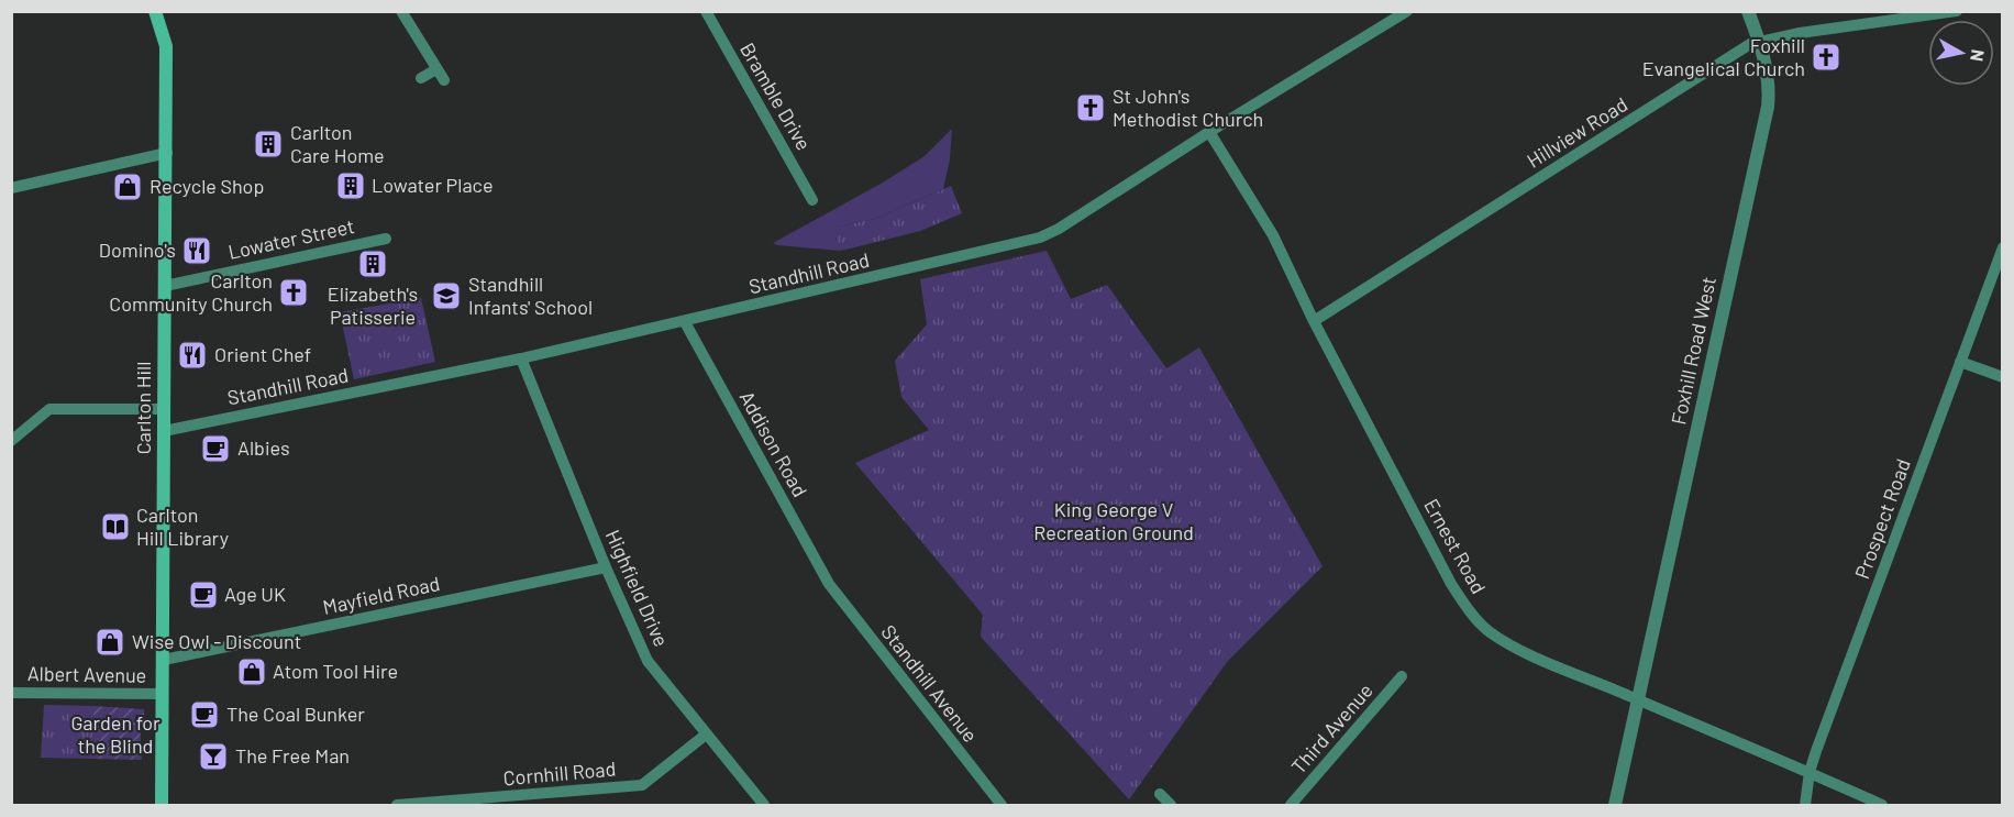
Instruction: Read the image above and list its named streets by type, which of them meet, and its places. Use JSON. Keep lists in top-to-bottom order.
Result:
{
  "streets": {
    "main road": ["Carlton Hill"],
    "street": [
      "Bramble Drive",
      "Hillview Road",
      "Lowater Street",
      "Standhill Road",
      "Foxhill Road West",
      "Addison Road",
      "Prospect Road",
      "Ernest Road",
      "Highfield Drive",
      "Mayfield Road",
      "Albert Avenue",
      "Standhill Avenue",
      "Third Avenue",
      "Cornhill Road"
    ]
  },
  "crossings": [
    ["Hillview Road", "Foxhill Road West"],
    ["Hillview Road", "Ernest Road"],
    ["Lowater Street", "Carlton Hill"],
    ["Standhill Road", "Carlton Hill"],
    ["Standhill Road", "Addison Road"],
    ["Standhill Road", "Ernest Road"],
    ["Standhill Road", "Highfield Drive"],
    ["Foxhill Road West", "Ernest Road"],
    ["Carlton Hill", "Mayfield Road"],
    ["Carlton Hill", "Albert Avenue"],
    ["Addison Road", "Standhill Avenue"],
    ["Prospect Road", "Ernest Road"],
    ["Highfield Drive", "Mayfield Road"],
    ["Highfield Drive", "Cornhill Road"]
  ],
  "parks": ["King George V Recreation Ground", "Garden for the Blind"],
  "places": {
    "church": ["Foxhill Evangelical Church", "St John's Methodist Church", "Carlton Community Church"],
    "building": ["Carlton Care Home", "Lowater Place", "Elizabeth's Patisserie"],
    "shop": ["Recycle Shop", "Wise Owl - Discount", "Atom Tool Hire"],
    "restaurant": ["Domino's", "Orient Chef"],
    "school or university": ["Standhill Infants' School"],
    "cafe": ["Albies", "Age UK", "The Coal Bunker"],
    "library": ["Carlton Hill Library"],
    "bar": ["The Free Man"]
  },
  "north": "right"
}
